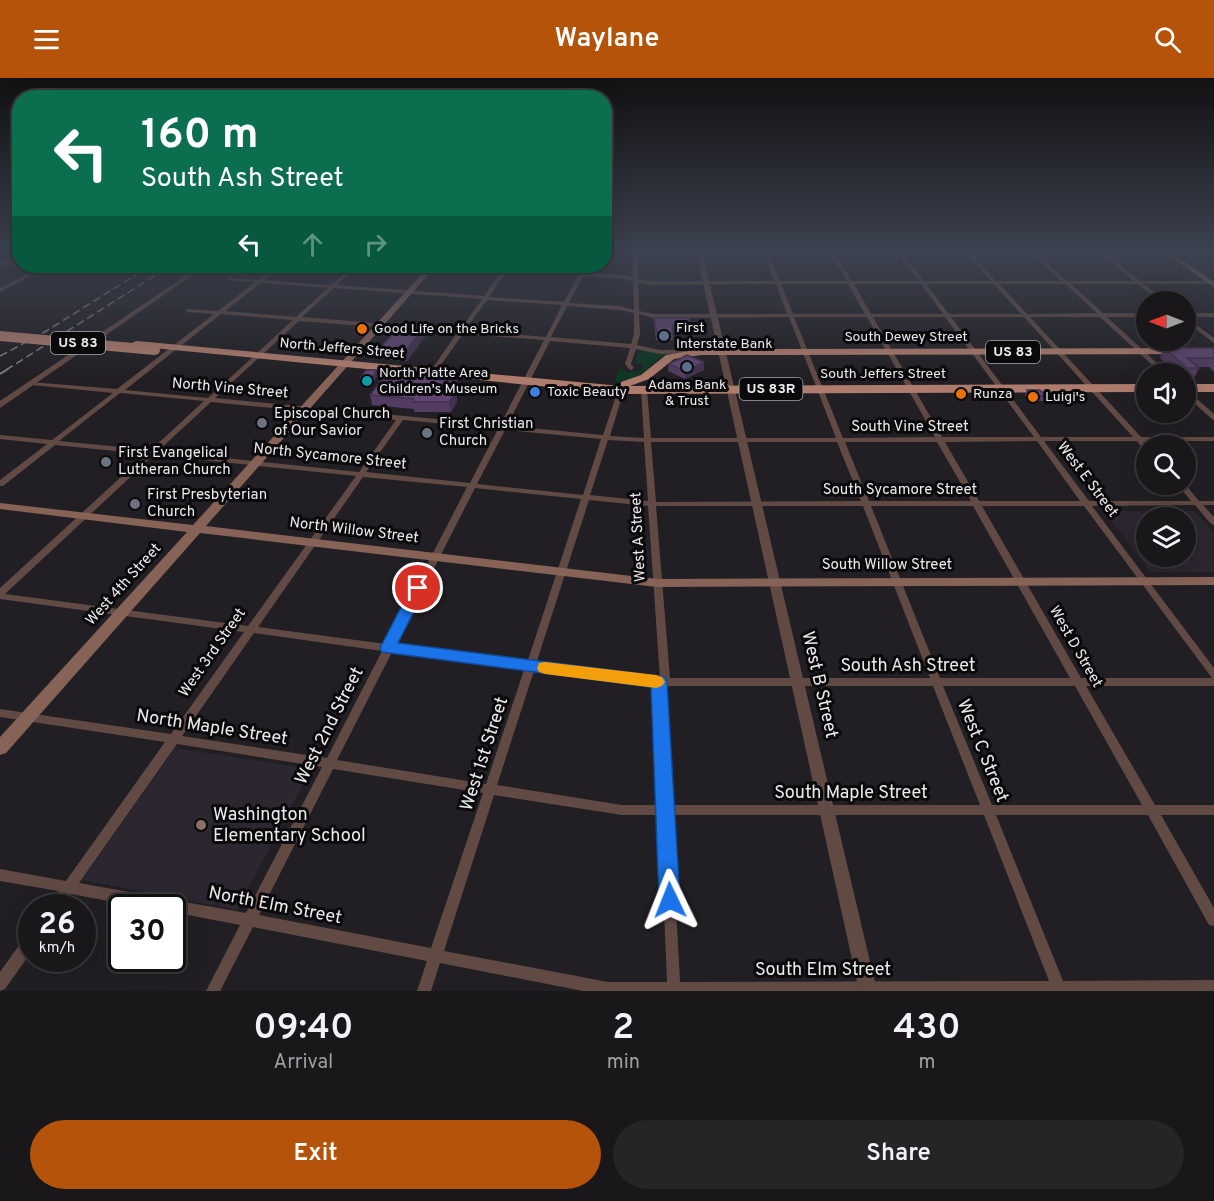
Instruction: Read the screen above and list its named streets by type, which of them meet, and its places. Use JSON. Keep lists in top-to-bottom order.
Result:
{
  "streets": {
    "highway": [
      "South Dewey Street",
      "US 83",
      "North Jeffers Street",
      "South Jeffers Street",
      "US 83R"
    ],
    "main road": ["North Willow Street", "South Willow Street", "West 4th Street"],
    "street": [
      "North Vine Street",
      "South Vine Street",
      "North Sycamore Street",
      "West E Street",
      "South Sycamore Street",
      "West A Street",
      "West D Street",
      "West 3rd Street",
      "South Ash Street",
      "West B Street",
      "West 2nd Street",
      "North Maple Street",
      "West C Street",
      "West 1st Street",
      "South Maple Street",
      "North Elm Street",
      "South Elm Street"
    ]
  },
  "crossings": [
    ["South Dewey Street", "North Jeffers Street"],
    ["South Dewey Street", "West E Street"],
    ["South Dewey Street", "West D Street"],
    ["South Dewey Street", "West B Street"],
    ["South Dewey Street", "West C Street"],
    ["North Jeffers Street", "South Jeffers Street"],
    ["North Jeffers Street", "West 4th Street"],
    ["North Jeffers Street", "West 2nd Street"],
    ["North Jeffers Street", "West 1st Street"],
    ["South Jeffers Street", "West E Street"],
    ["South Jeffers Street", "West A Street"],
    ["South Jeffers Street", "West D Street"],
    ["South Jeffers Street", "West B Street"],
    ["South Jeffers Street", "West C Street"],
    ["South Jeffers Street", "West 1st Street"],
    ["North Vine Street", "South Vine Street"],
    ["North Vine Street", "West 4th Street"],
    ["North Vine Street", "West 3rd Street"],
    ["North Vine Street", "West 2nd Street"],
    ["North Vine Street", "West 1st Street"],
    ["South Vine Street", "West E Street"],
    ["South Vine Street", "West A Street"],
    ["South Vine Street", "West D Street"],
    ["South Vine Street", "West B Street"],
    ["South Vine Street", "West C Street"],
    ["South Vine Street", "West 1st Street"],
    ["North Sycamore Street", "South Sycamore Street"],
    ["North Sycamore Street", "West 4th Street"],
    ["North Sycamore Street", "West 3rd Street"],
    ["North Sycamore Street", "West 2nd Street"],
    ["North Sycamore Street", "West 1st Street"],
    ["West E Street", "South Sycamore Street"],
    ["West E Street", "South Willow Street"],
    ["South Sycamore Street", "West A Street"],
    ["South Sycamore Street", "West D Street"],
    ["South Sycamore Street", "West B Street"],
    ["South Sycamore Street", "West C Street"],
    ["South Sycamore Street", "West 1st Street"],
    ["North Willow Street", "South Willow Street"],
    ["North Willow Street", "West 4th Street"],
    ["North Willow Street", "West 3rd Street"],
    ["North Willow Street", "West 2nd Street"],
    ["North Willow Street", "West 1st Street"],
    ["West A Street", "South Willow Street"],
    ["West A Street", "South Ash Street"],
    ["West A Street", "South Maple Street"],
    ["West A Street", "South Elm Street"],
    ["South Willow Street", "West D Street"],
    ["South Willow Street", "West B Street"],
    ["South Willow Street", "West C Street"],
    ["South Willow Street", "West 1st Street"],
    ["West 4th Street", "South Ash Street"],
    ["West 4th Street", "North Maple Street"],
    ["West D Street", "South Ash Street"],
    ["West D Street", "South Maple Street"],
    ["West 3rd Street", "South Ash Street"],
    ["West 3rd Street", "North Maple Street"],
    ["West 3rd Street", "North Elm Street"],
    ["South Ash Street", "West B Street"],
    ["South Ash Street", "West 2nd Street"],
    ["South Ash Street", "West C Street"],
    ["South Ash Street", "West 1st Street"],
    ["West B Street", "South Maple Street"],
    ["West B Street", "South Elm Street"],
    ["West 2nd Street", "North Maple Street"],
    ["West 2nd Street", "North Elm Street"],
    ["North Maple Street", "West 1st Street"],
    ["North Maple Street", "South Maple Street"],
    ["West C Street", "South Maple Street"],
    ["West C Street", "South Elm Street"],
    ["West 1st Street", "South Maple Street"],
    ["West 1st Street", "North Elm Street"],
    ["West 1st Street", "South Elm Street"],
    ["North Elm Street", "South Elm Street"]
  ],
  "places": [
    "Good Life on the Bricks",
    "First Interstate Bank",
    "Adams Bank & Trust",
    "North Platte Area Children's Museum",
    "Toxic Beauty",
    "Runza",
    "Luigi's",
    "Episcopal Church of Our Savior",
    "First Christian Church",
    "First Evangelical Lutheran Church",
    "First Presbyterian Church",
    "Washington Elementary School"
  ],
  "north": "left",
  "page": {
    "header": "Waylane",
    "turn": ["160 m", "South Ash Street"],
    "speed": "26 km/h",
    "limit": "30",
    "eta": [
      "09:40",
      "Arrival",
      "2",
      "min",
      "430",
      "m"
    ],
    "buttons": ["Exit", "Share"]
  }
}
